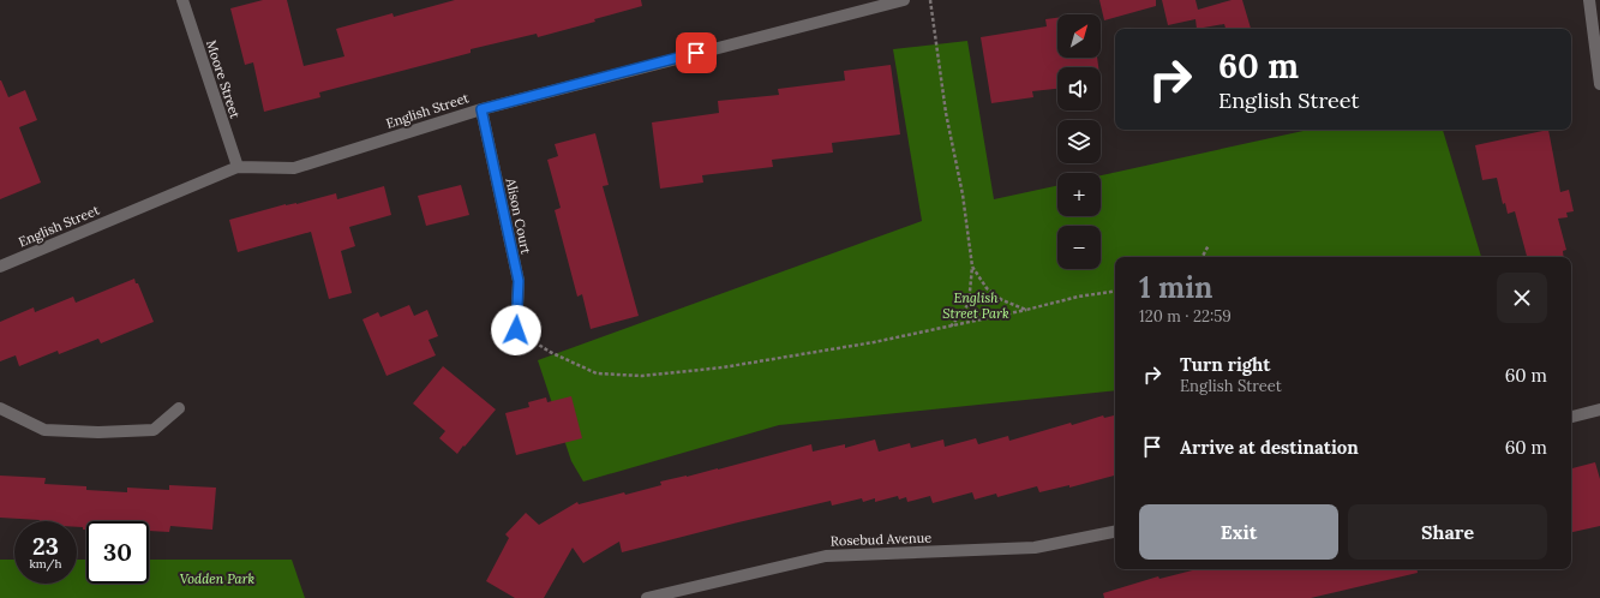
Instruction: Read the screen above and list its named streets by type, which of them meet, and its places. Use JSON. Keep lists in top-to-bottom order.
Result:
{
  "streets": {
    "street": [
      "Moore Street",
      "English Street",
      "Alison Court",
      "Rosebud Avenue"
    ]
  },
  "crossings": [
    ["Moore Street", "English Street"],
    ["English Street", "Alison Court"]
  ],
  "parks": ["English Street Park", "Vodden Park"],
  "north": "top right",
  "page": {
    "map_buttons": ["+", "−"],
    "turn": ["60 m", "English Street"],
    "heading": ["1 min", "120 m · 22:59"],
    "list": [
      {
        "name": "Turn right",
        "note": "English Street",
        "value": "60 m"
      },
      {
        "name": "Arrive at destination",
        "value": "60 m"
      }
    ],
    "buttons": ["Exit", "Share"],
    "speed": "23 km/h",
    "limit": "30"
  }
}
